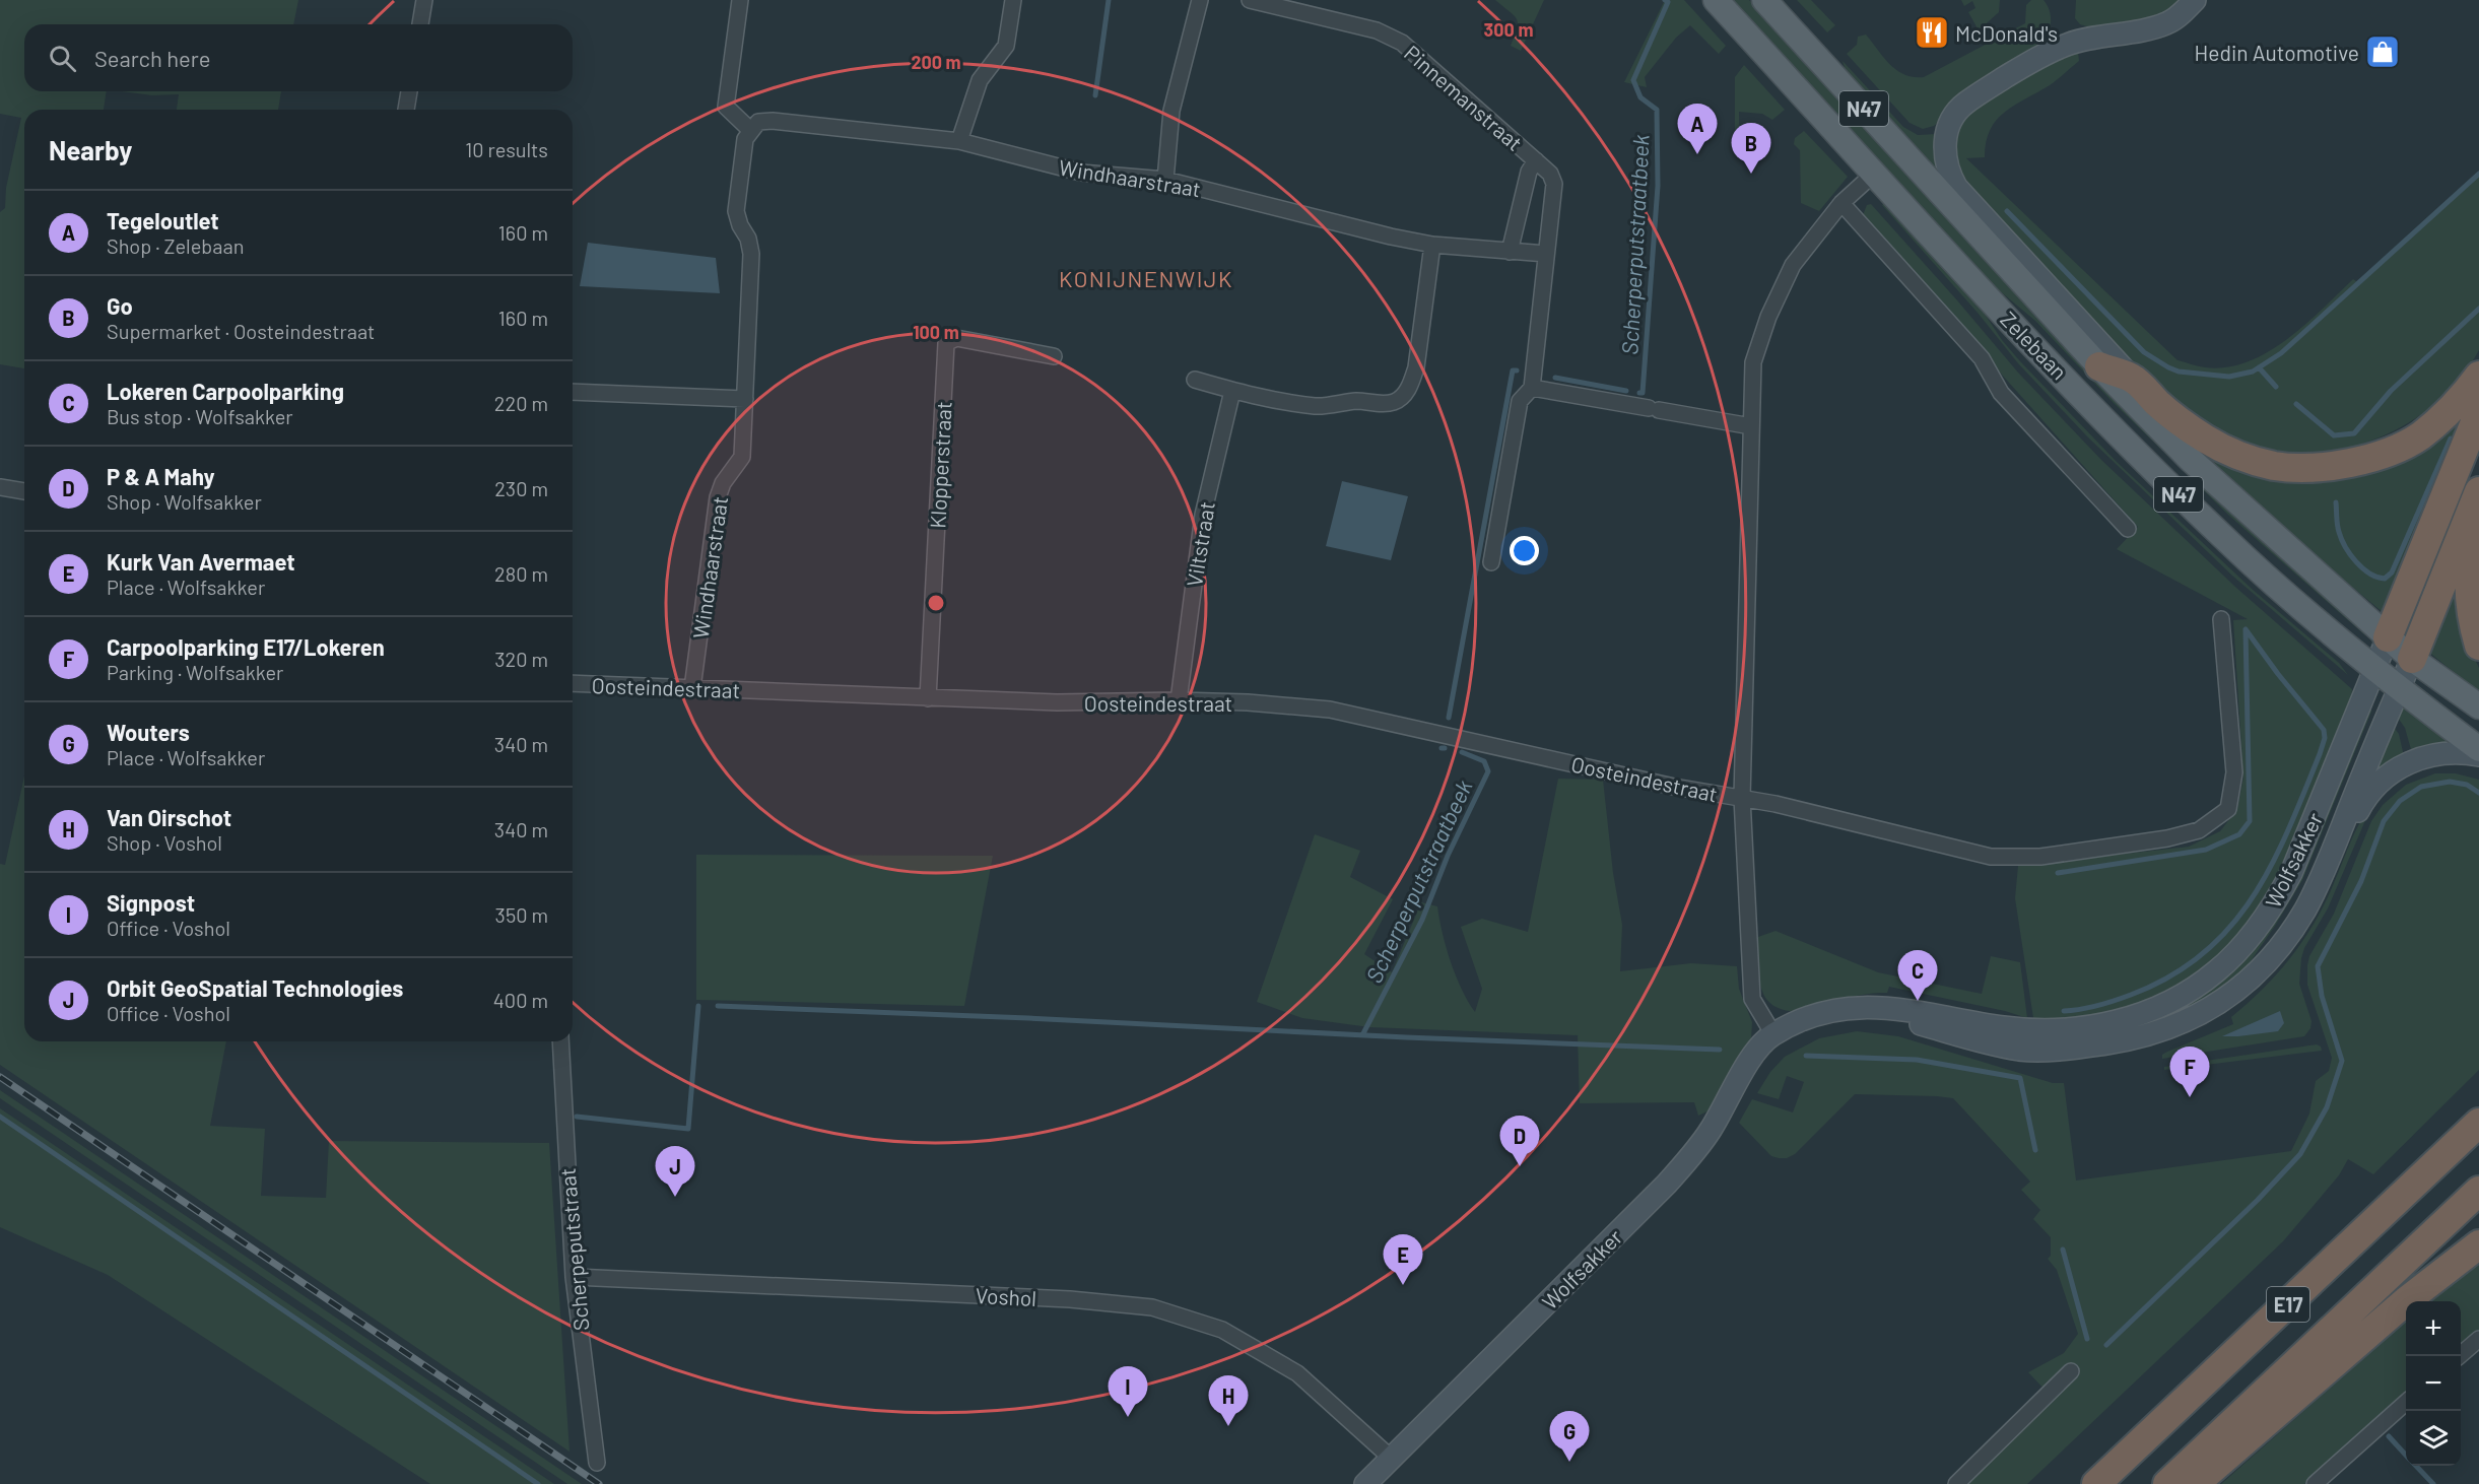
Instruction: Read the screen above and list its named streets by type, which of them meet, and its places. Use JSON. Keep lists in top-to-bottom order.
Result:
{
  "streets": {
    "highway": ["E17"],
    "main road": ["N47", "Zelebaan"],
    "street": [
      "Pinnemanstraat",
      "Windhaarstraat",
      "Klopperstraat",
      "Viltstraat",
      "Oosteindestraat",
      "Wolfsakker",
      "Scherpeputstraat",
      "Voshol"
    ]
  },
  "crossings": [
    ["Pinnemanstraat", "Windhaarstraat"],
    ["N47", "Zelebaan"],
    ["N47", "Wolfsakker"],
    ["Windhaarstraat", "Oosteindestraat"],
    ["Zelebaan", "Oosteindestraat"],
    ["Zelebaan", "Wolfsakker"],
    ["Klopperstraat", "Oosteindestraat"],
    ["Viltstraat", "Oosteindestraat"],
    ["Wolfsakker", "Voshol"],
    ["Scherpeputstraat", "Voshol"]
  ],
  "districts": ["KONIJNENWIJK"],
  "water": ["Scherperputstraatbeek"],
  "places": {
    "restaurant": ["McDonald's"],
    "shop": ["Hedin Automotive"]
  },
  "page": {
    "search": "Search here",
    "pins": [
      "A",
      "B",
      "C",
      "F",
      "D",
      "J",
      "E",
      "I",
      "H",
      "G"
    ],
    "heading": ["Nearby", "10 results"],
    "list": [
      {
        "mark": "A",
        "name": "Tegeloutlet",
        "note": "Shop · Zelebaan",
        "value": "160 m"
      },
      {
        "mark": "B",
        "name": "Go",
        "note": "Supermarket · Oosteindestraat",
        "value": "160 m"
      },
      {
        "mark": "C",
        "name": "Lokeren Carpoolparking",
        "note": "Bus stop · Wolfsakker",
        "value": "220 m"
      },
      {
        "mark": "D",
        "name": "P & A Mahy",
        "note": "Shop · Wolfsakker",
        "value": "230 m"
      },
      {
        "mark": "E",
        "name": "Kurk Van Avermaet",
        "note": "Place · Wolfsakker",
        "value": "280 m"
      },
      {
        "mark": "F",
        "name": "Carpoolparking E17/Lokeren",
        "note": "Parking · Wolfsakker",
        "value": "320 m"
      },
      {
        "mark": "G",
        "name": "Wouters",
        "note": "Place · Wolfsakker",
        "value": "340 m"
      },
      {
        "mark": "H",
        "name": "Van Oirschot",
        "note": "Shop · Voshol",
        "value": "340 m"
      },
      {
        "mark": "I",
        "name": "Signpost",
        "note": "Office · Voshol",
        "value": "350 m"
      },
      {
        "mark": "J",
        "name": "Orbit GeoSpatial Technologies",
        "note": "Office · Voshol",
        "value": "400 m"
      }
    ],
    "map_buttons": ["+", "−"]
  },
  "rings": ["300 m", "200 m", "100 m"]
}
